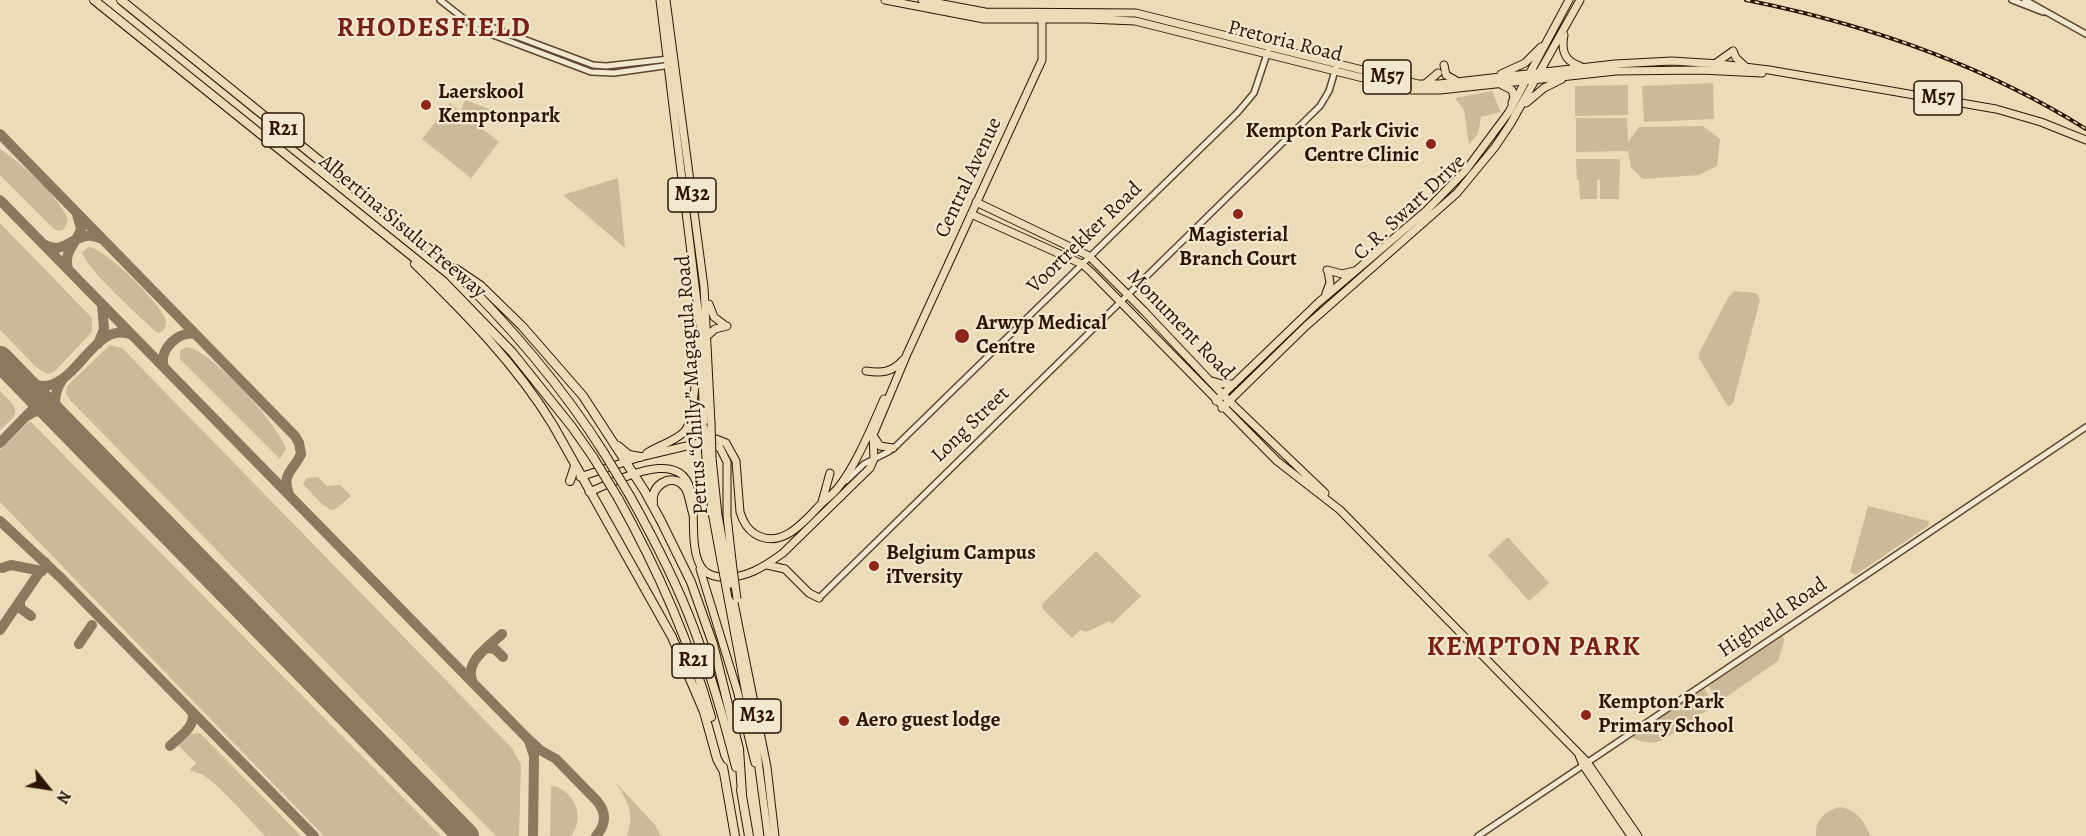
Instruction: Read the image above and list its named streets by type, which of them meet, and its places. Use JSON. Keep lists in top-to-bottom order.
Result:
{
  "streets": {
    "highway": ["R21", "Albertina Sisulu Freeway"],
    "main road": [
      "Pretoria Road",
      "M57",
      "Central Avenue",
      "M32",
      "C.R. Swart Drive",
      "Voortrekker Road",
      "Monument Road",
      "Petrus “Chilly” Magagula Road"
    ],
    "street": ["Long Street", "Highveld Road"]
  },
  "crossings": [
    ["Pretoria Road", "Central Avenue"],
    ["Pretoria Road", "C.R. Swart Drive"],
    ["Pretoria Road", "Voortrekker Road"],
    ["Pretoria Road", "Long Street"],
    ["Central Avenue", "Voortrekker Road"],
    ["Central Avenue", "Monument Road"],
    ["C.R. Swart Drive", "Monument Road"],
    ["Voortrekker Road", "Monument Road"],
    ["Monument Road", "Long Street"],
    ["Monument Road", "Highveld Road"]
  ],
  "districts": ["RHODESFIELD", "KEMPTON PARK"],
  "places": [
    "Laerskool Kemptonpark",
    "Kempton Park Civic Centre Clinic",
    "Magisterial Branch Court",
    "Arwyp Medical Centre",
    "Belgium Campus iTversity",
    "Kempton Park Primary School",
    "Aero guest lodge"
  ],
  "north": "bottom right"
}
